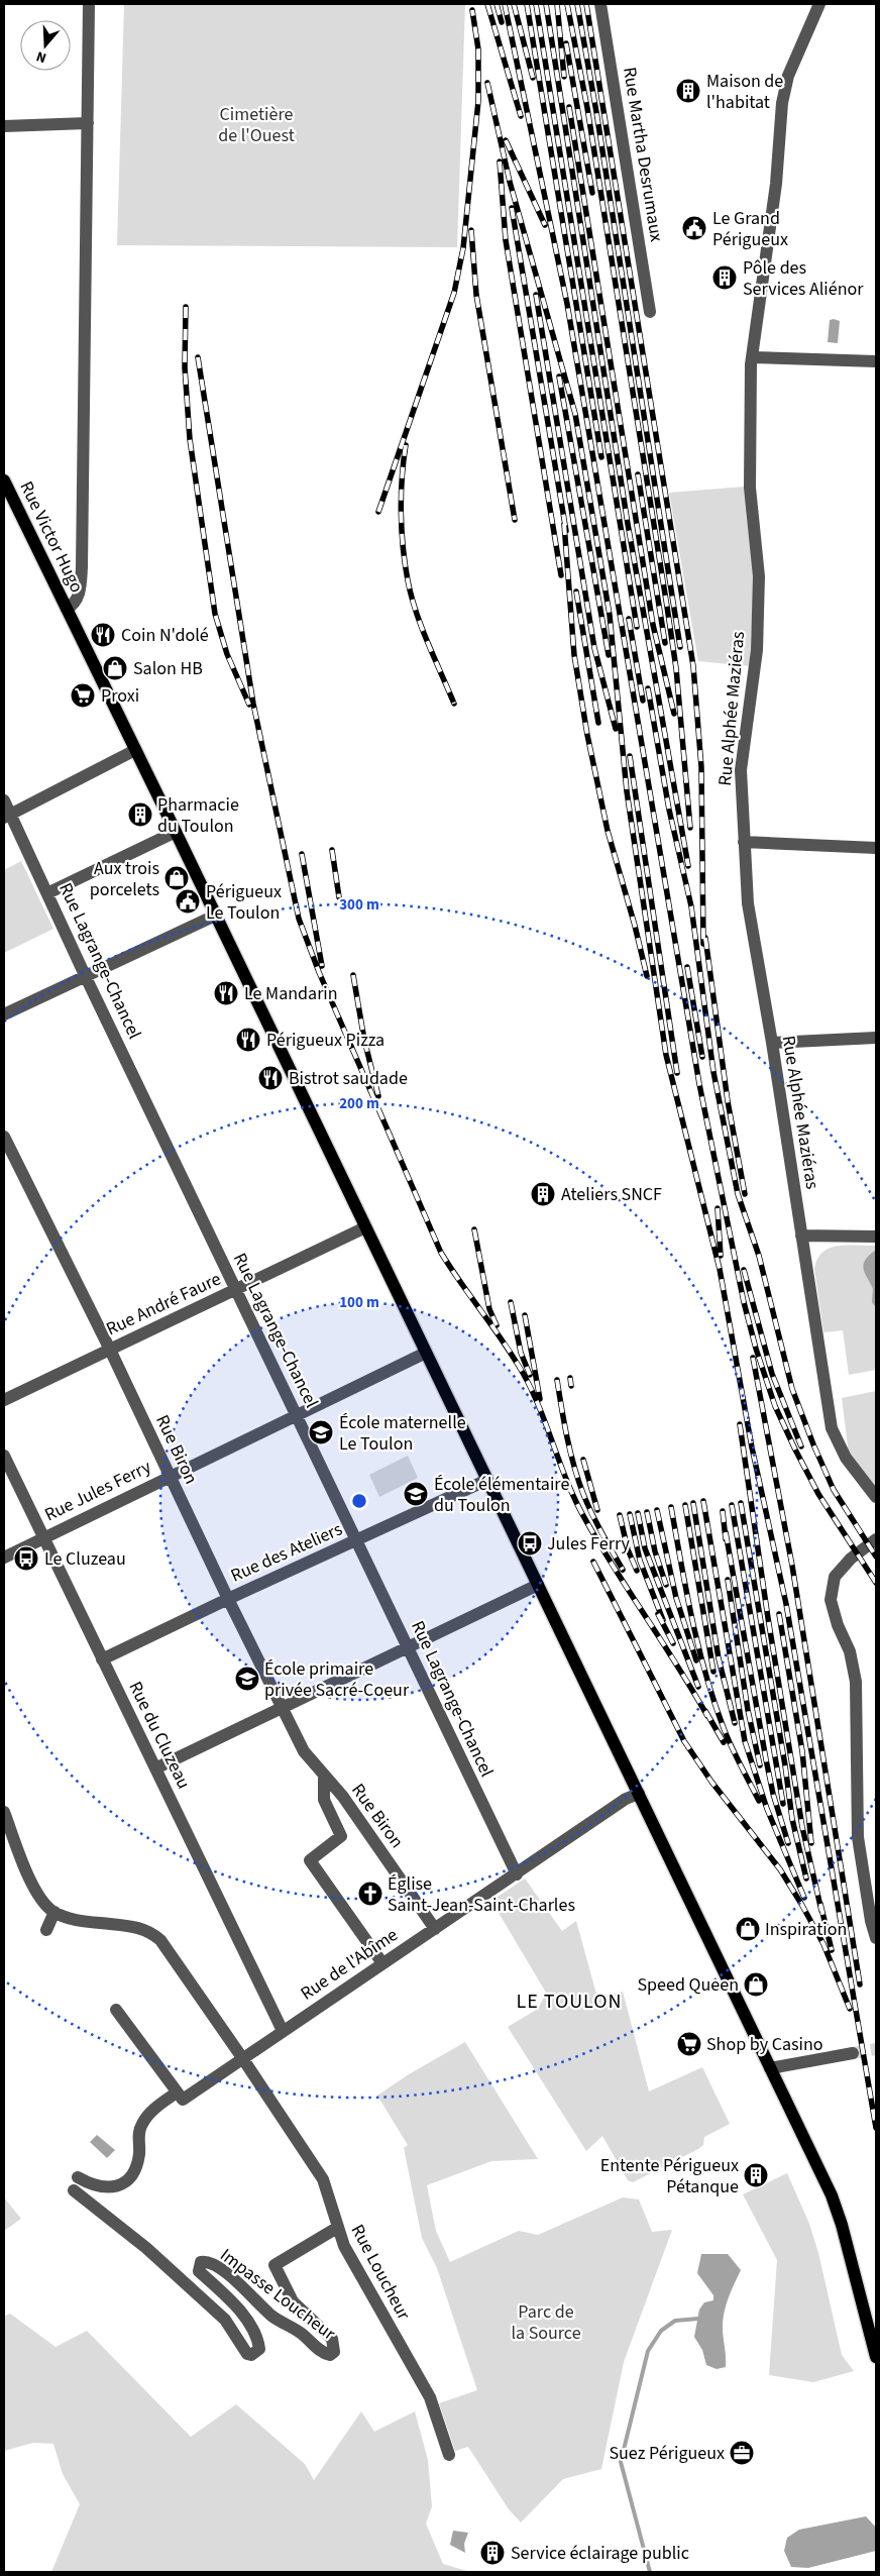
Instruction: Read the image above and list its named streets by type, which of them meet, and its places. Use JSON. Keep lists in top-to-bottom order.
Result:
{
  "streets": {
    "main road": ["Rue Victor Hugo"],
    "street": [
      "Rue Martha Desrumaux",
      "Rue Alphée Maziéras",
      "Rue Lagrange-Chancel",
      "Rue André Faure",
      "Rue Biron",
      "Rue Jules Ferry",
      "Rue des Ateliers",
      "Rue du Cluzeau",
      "Rue de l'Abîme",
      "Rue Loucheur",
      "Impasse Loucheur"
    ]
  },
  "crossings": [
    ["Rue Victor Hugo", "Rue André Faure"],
    ["Rue Victor Hugo", "Rue Jules Ferry"],
    ["Rue Victor Hugo", "Rue des Ateliers"],
    ["Rue Victor Hugo", "Rue de l'Abîme"],
    ["Rue Lagrange-Chancel", "Rue André Faure"],
    ["Rue Lagrange-Chancel", "Rue Jules Ferry"],
    ["Rue Lagrange-Chancel", "Rue des Ateliers"],
    ["Rue Lagrange-Chancel", "Rue de l'Abîme"],
    ["Rue André Faure", "Rue Biron"],
    ["Rue Biron", "Rue Jules Ferry"],
    ["Rue Biron", "Rue des Ateliers"],
    ["Rue Biron", "Rue de l'Abîme"],
    ["Rue Jules Ferry", "Rue du Cluzeau"],
    ["Rue des Ateliers", "Rue du Cluzeau"],
    ["Rue du Cluzeau", "Rue de l'Abîme"],
    ["Rue de l'Abîme", "Rue Loucheur"],
    ["Rue Loucheur", "Impasse Loucheur"]
  ],
  "districts": ["LE TOULON"],
  "parks": ["Cimetière de l'Ouest", "Parc de la Source"],
  "places": {
    "building": [
      "Maison de l'habitat",
      "Pôle des Services Aliénor",
      "Pharmacie du Toulon",
      "Ateliers SNCF",
      "Entente Périgueux Pétanque",
      "Service éclairage public"
    ],
    "public building": ["Le Grand Périgueux", "Périgueux Le Toulon"],
    "restaurant": [
      "Coin N'dolé",
      "Le Mandarin",
      "Périgueux Pizza",
      "Bistrot saudade"
    ],
    "shop": [
      "Salon HB",
      "Aux trois porcelets",
      "Inspiration",
      "Speed Queen"
    ],
    "supermarket": ["Proxi", "Shop by Casino"],
    "school or university": ["École maternelle Le Toulon", "École élémentaire du Toulon", "École primaire privée Sacré-Coeur"],
    "bus stop": ["Jules Ferry", "Le Cluzeau"],
    "church": ["Église Saint-Jean-Saint-Charles"],
    "office": ["Suez Périgueux"]
  },
  "north": "bottom",
  "rings": ["300 m", "200 m", "100 m"]
}
